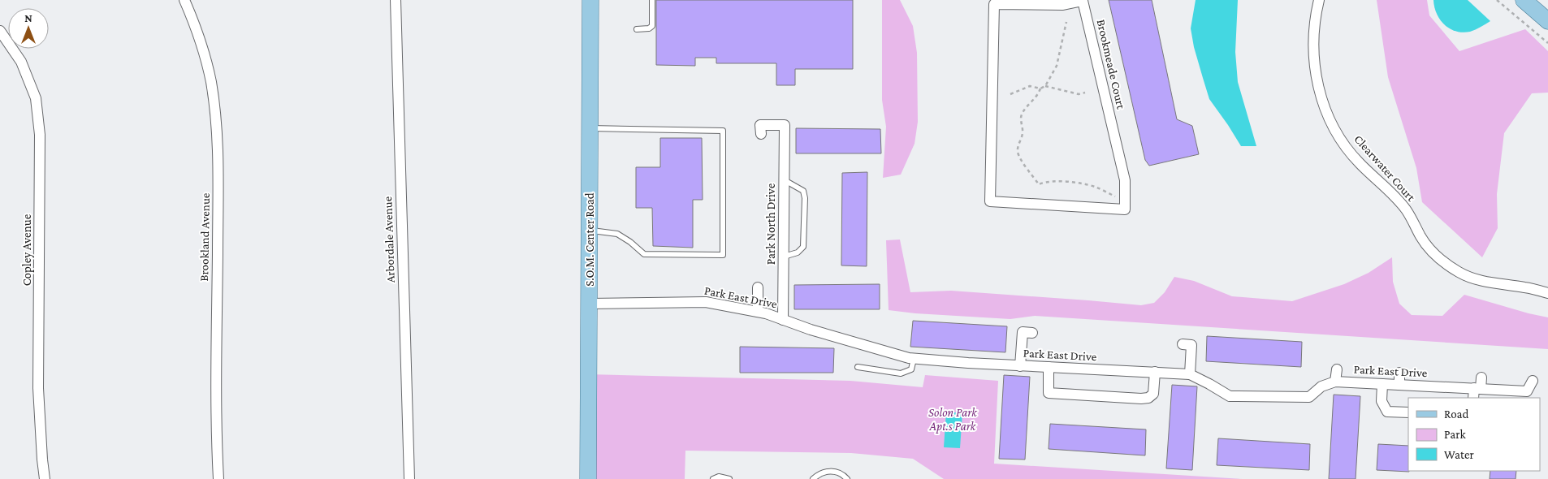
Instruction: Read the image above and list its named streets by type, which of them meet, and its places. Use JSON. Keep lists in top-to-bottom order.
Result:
{
  "streets": {
    "main road": ["S.O.M. Center Road"],
    "street": [
      "Brookmeade Court",
      "Clearwater Court",
      "Park North Drive",
      "Brookland Avenue",
      "Arbordale Avenue",
      "Copley Avenue",
      "Park East Drive"
    ]
  },
  "crossings": [
    ["Park North Drive", "Park East Drive"],
    ["S.O.M. Center Road", "Park East Drive"]
  ],
  "parks": ["Solon Park Apt.s Park"],
  "legend": ["Road", "Park", "Water"],
  "north": "top"
}
